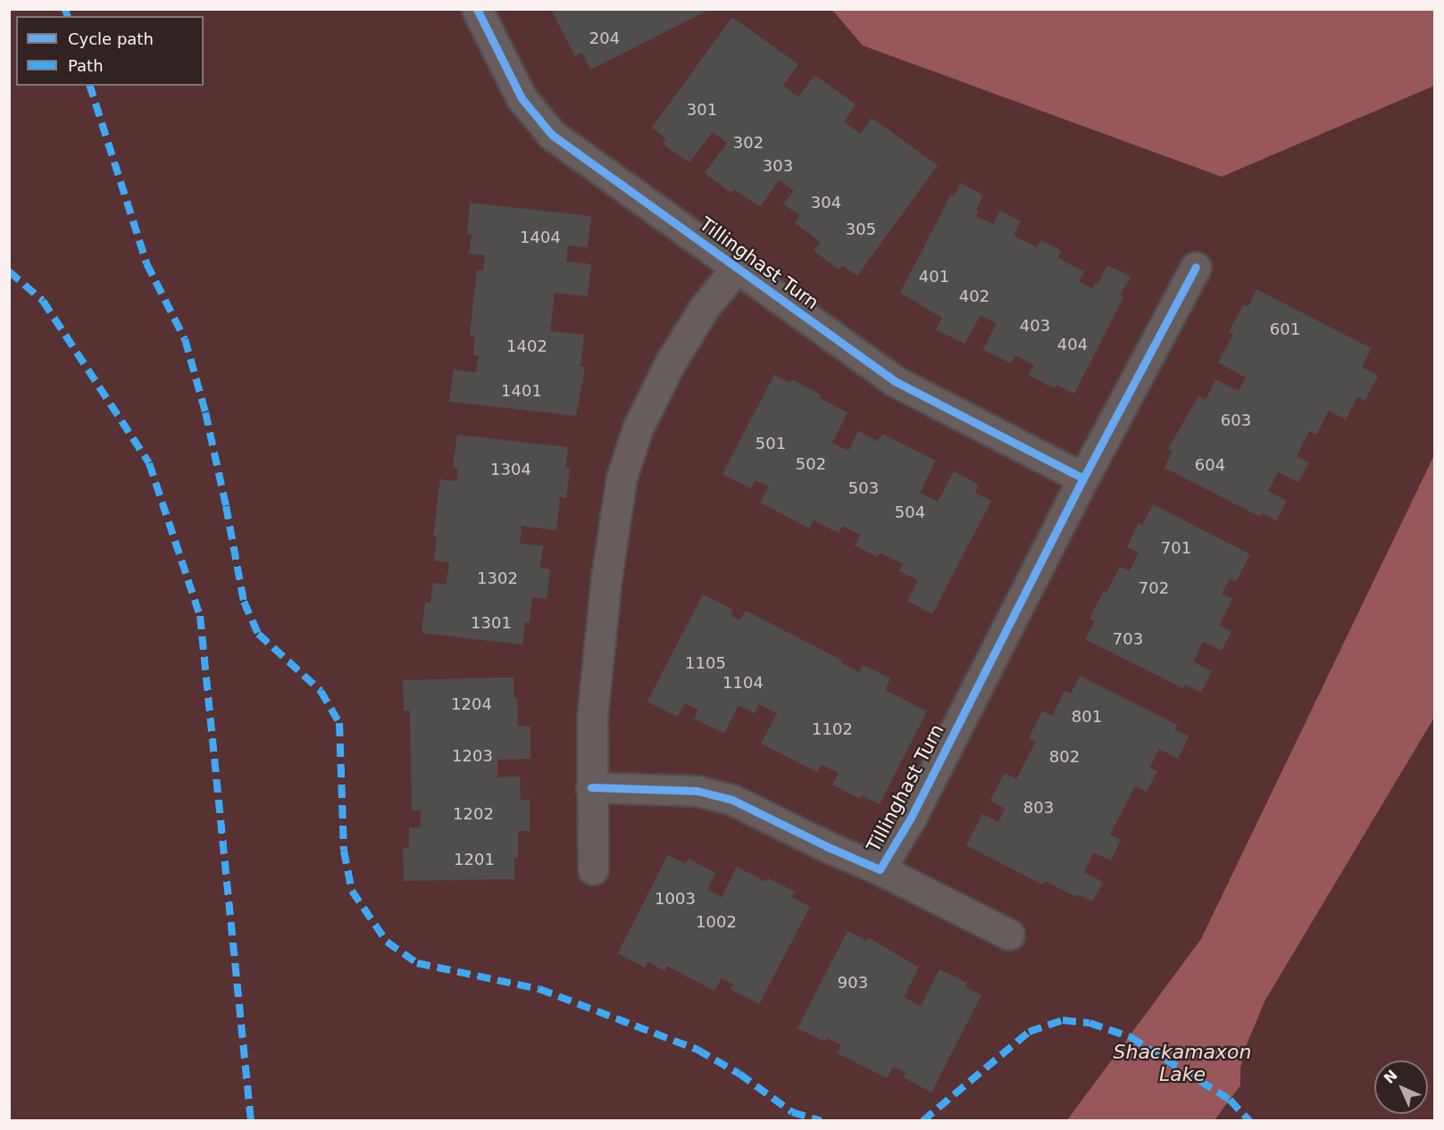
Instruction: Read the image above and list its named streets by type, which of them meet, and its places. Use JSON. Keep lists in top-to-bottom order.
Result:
{
  "streets": {
    "street": ["Tillinghast Turn"]
  },
  "water": ["Shackamaxon Lake"],
  "house_numbers": [
    "204",
    "301",
    "302",
    "303",
    "304",
    "305",
    "1404",
    "401",
    "402",
    "403",
    "601",
    "404",
    "1402",
    "1401",
    "603",
    "501",
    "502",
    "604",
    "1304",
    "503",
    "504",
    "701",
    "1302",
    "702",
    "1301",
    "703",
    "1105",
    "1104",
    "1204",
    "801",
    "1102",
    "1203",
    "802",
    "803",
    "1202",
    "1201",
    "1003",
    "1002",
    "903"
  ],
  "legend": ["Cycle path", "Path"],
  "north": "top left"
}
